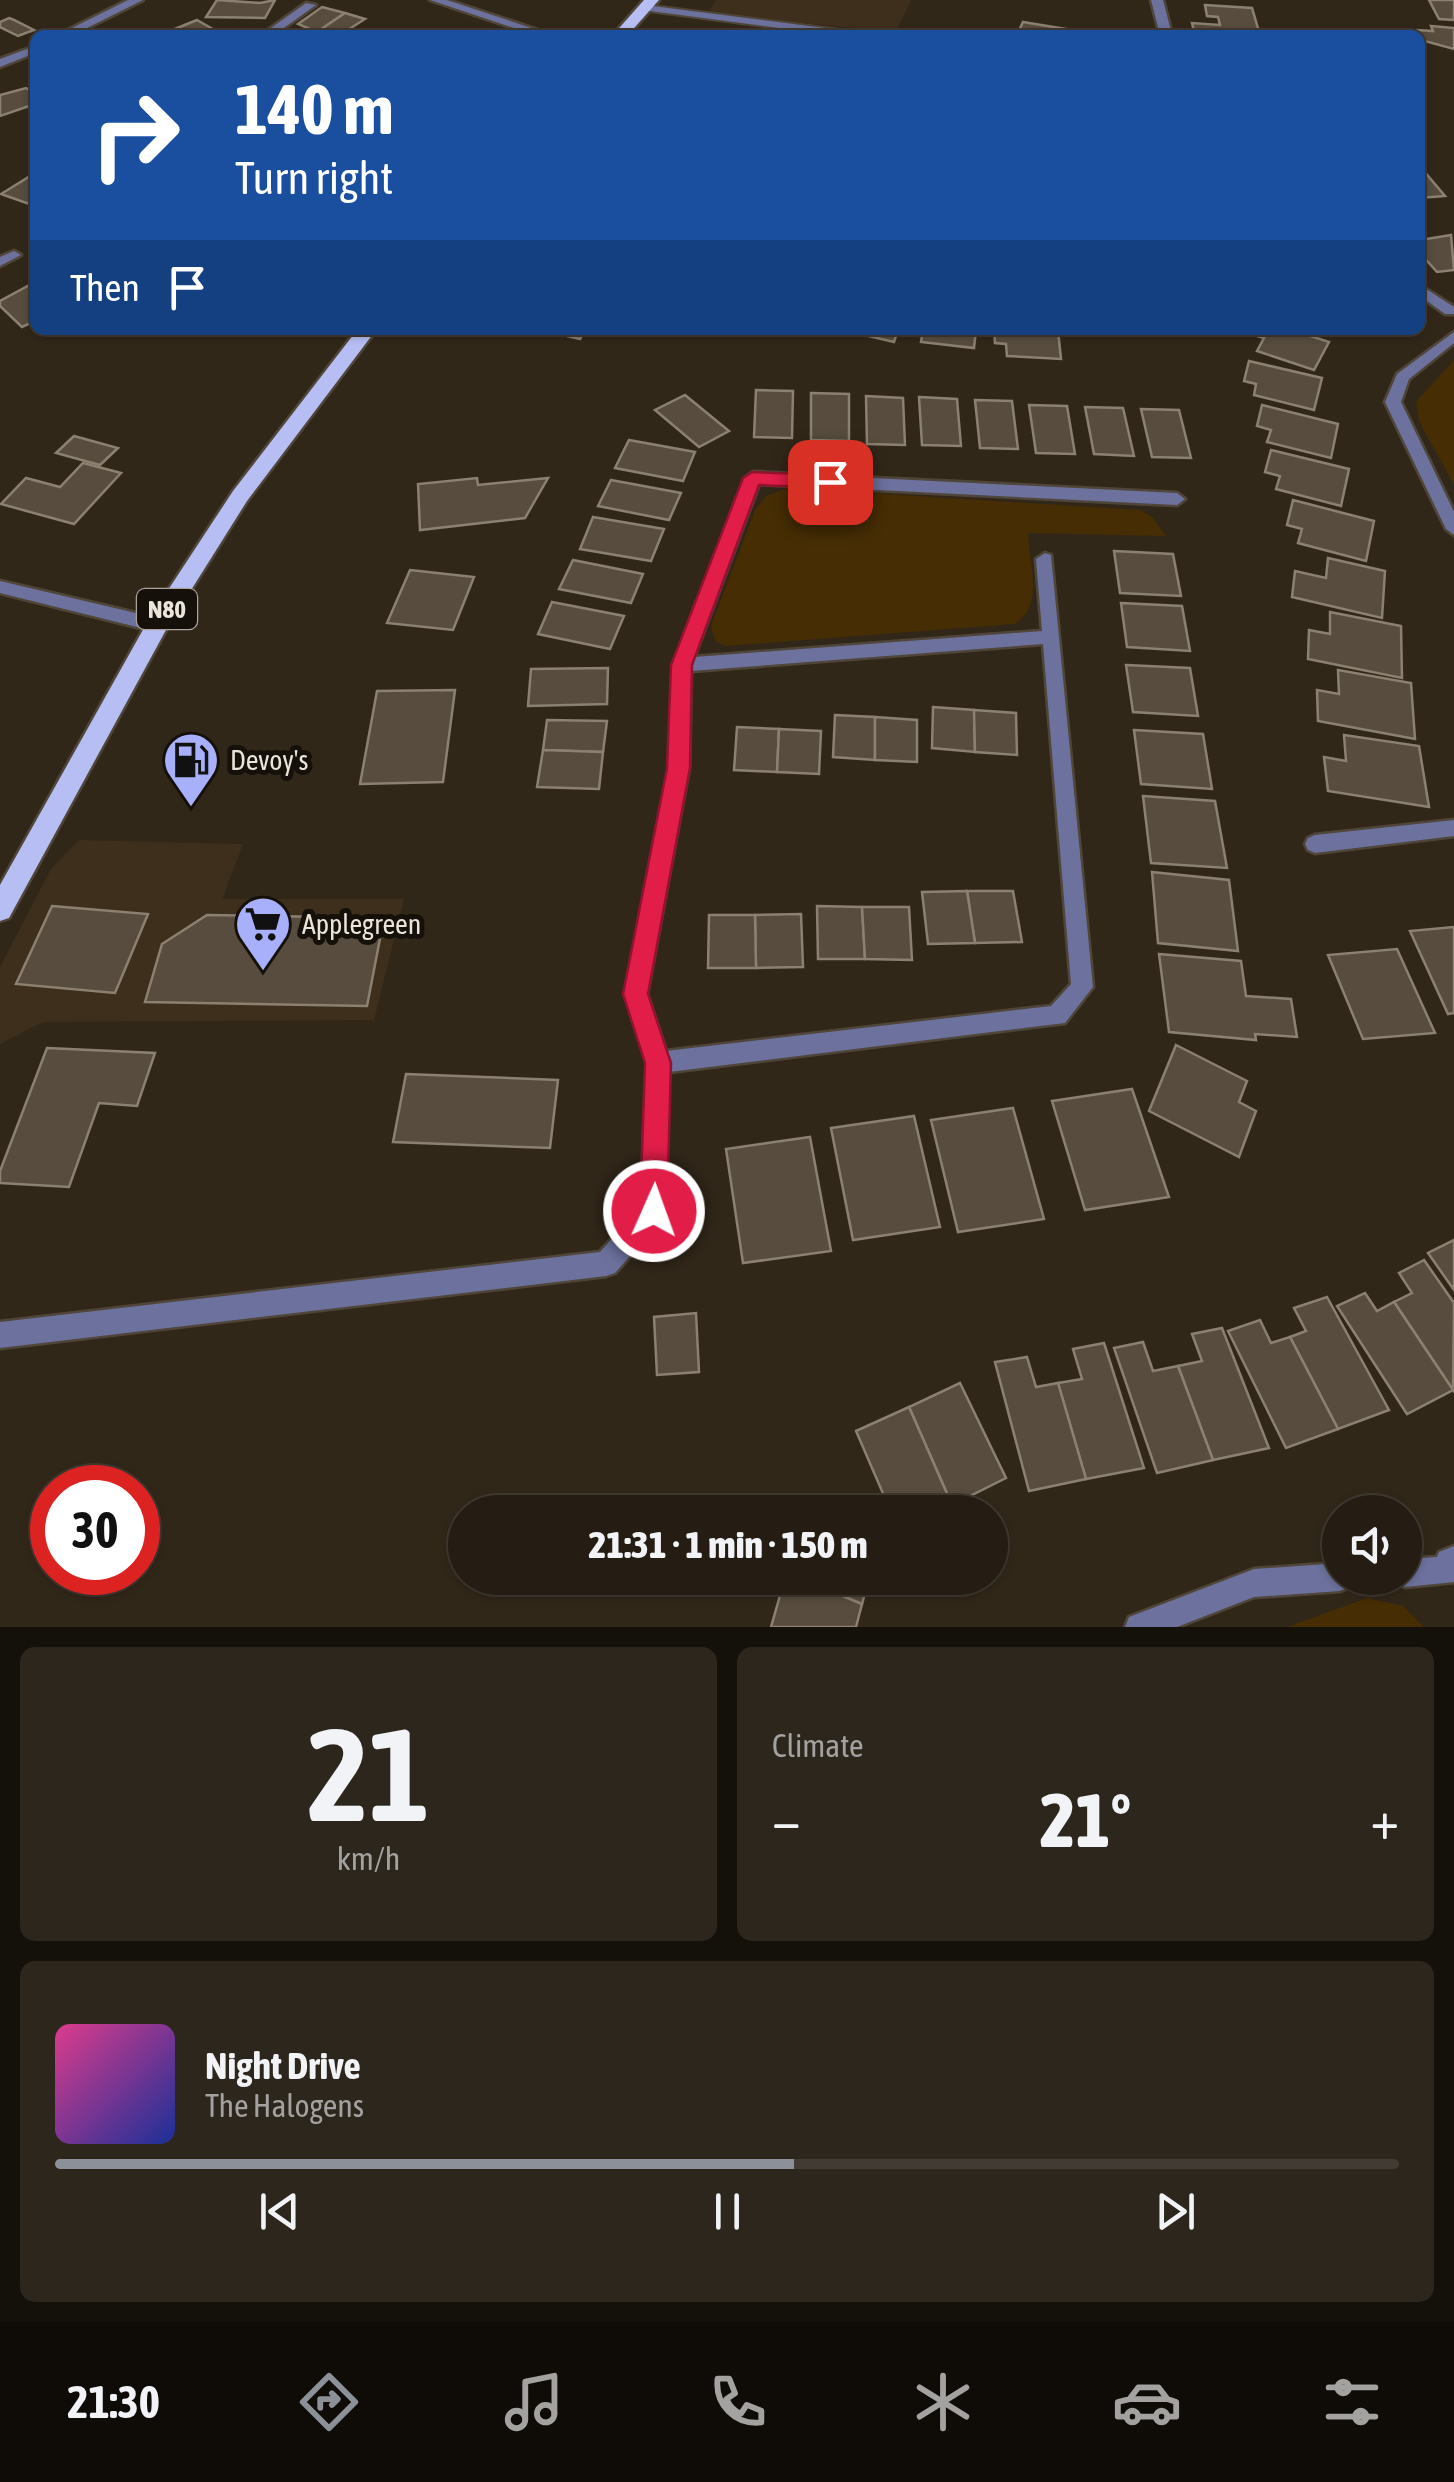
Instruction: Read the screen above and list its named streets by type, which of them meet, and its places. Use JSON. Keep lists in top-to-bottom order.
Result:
{
  "streets": {
    "main road": ["N80"]
  },
  "places": {
    "fuel station": ["Devoy's"],
    "supermarket": ["Applegreen"]
  },
  "page": {
    "turn": ["140 m", "Turn right"],
    "then": "Then",
    "limit": "30",
    "trip": "21:31 · 1 min · 150 m",
    "tile": [
      ["21", "km/h"],
      "Climate"
    ],
    "heat": ["−", "21°", "+"],
    "song": ["Night Drive", "The Halogens"],
    "tabs": "21:30"
  }
}
